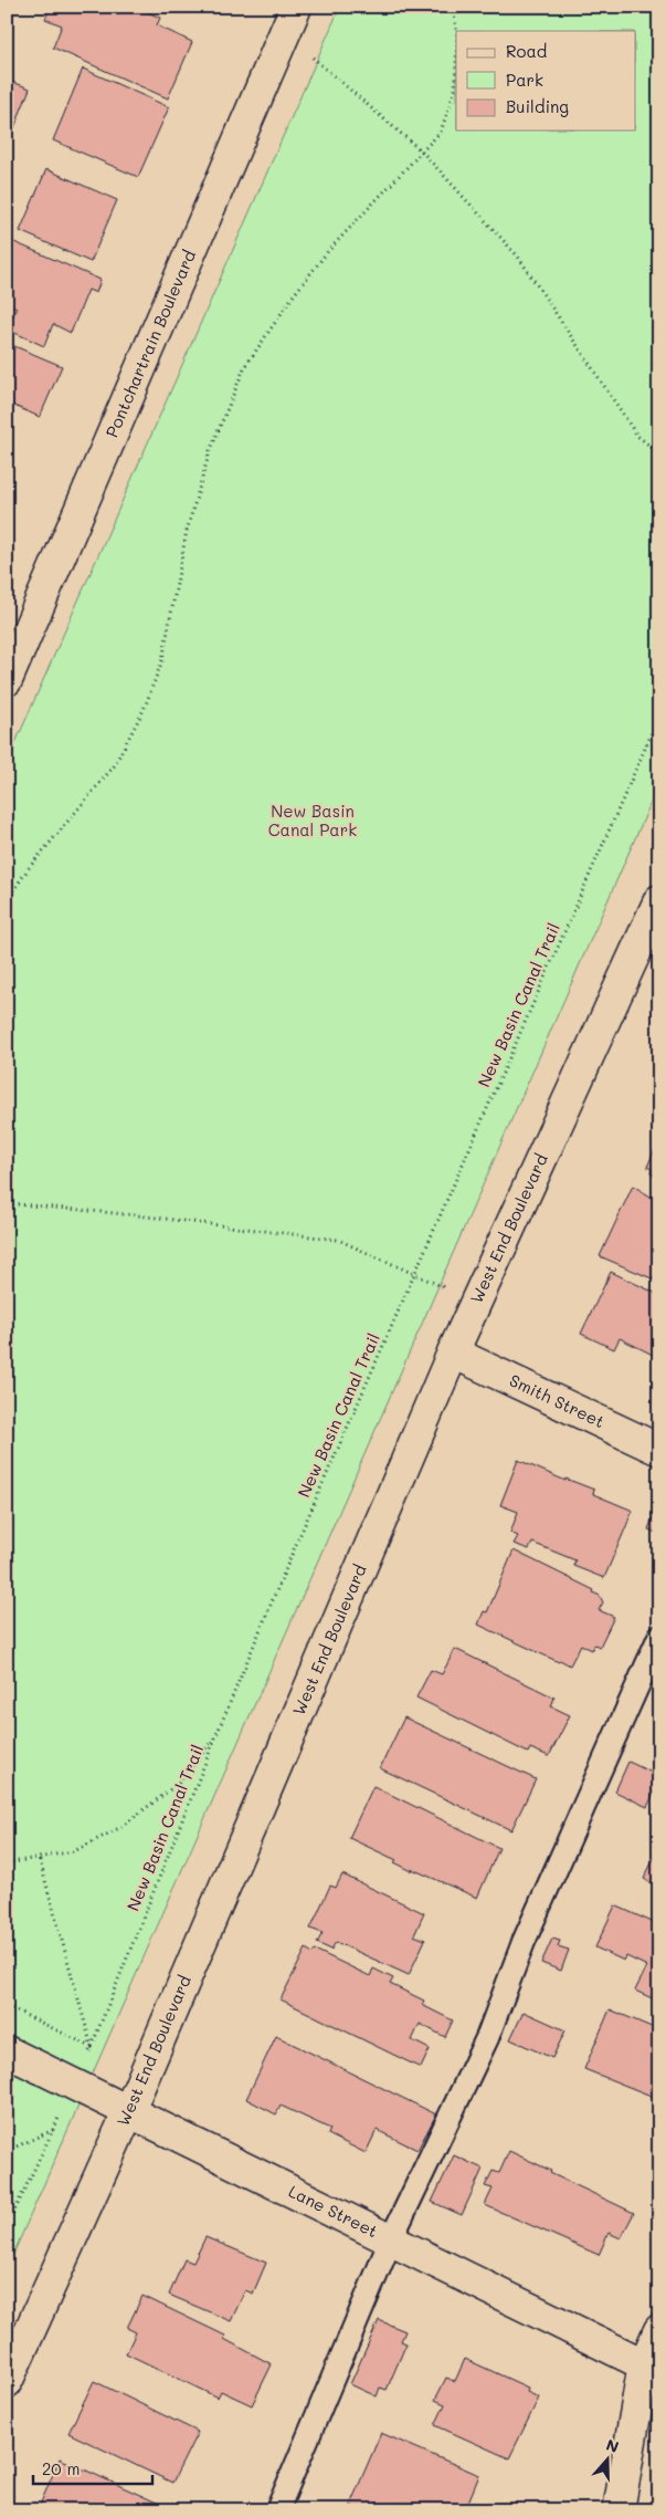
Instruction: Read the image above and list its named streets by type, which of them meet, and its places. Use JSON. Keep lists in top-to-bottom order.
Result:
{
  "streets": {
    "main road": [
      "Pontchartrain Boulevard",
      "West End Boulevard",
      "Smith Street",
      "Lane Street"
    ],
    "path": ["New Basin Canal Trail"]
  },
  "crossings": [
    ["New Basin Canal Trail", "Lane Street"],
    ["West End Boulevard", "Smith Street"],
    ["West End Boulevard", "Lane Street"]
  ],
  "parks": ["New Basin Canal Park"],
  "legend": ["Road", "Park", "Building"],
  "scale_bar": "20 m",
  "north": "top"
}
